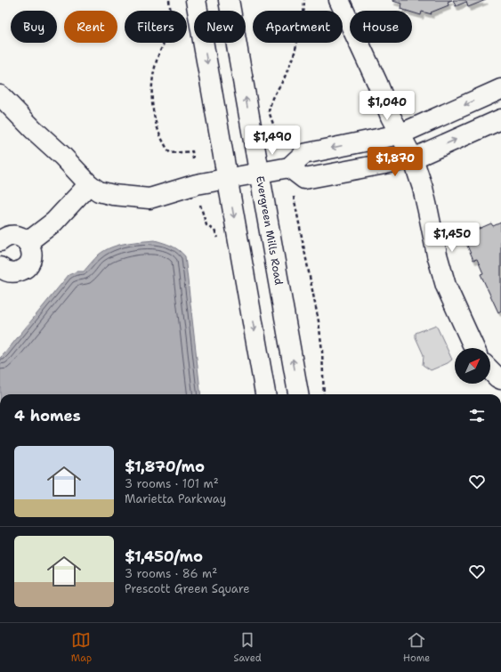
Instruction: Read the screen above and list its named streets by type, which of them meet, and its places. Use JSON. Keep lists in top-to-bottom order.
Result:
{
  "streets": {
    "street": ["Evergreen Mills Road"]
  },
  "north": "top right",
  "page": {
    "chip": [
      "Buy",
      "Rent",
      "Filters",
      "New",
      "Apartment",
      "House"
    ],
    "price": [
      "$1,040",
      "$1,490",
      "$1,870",
      "$1,450"
    ],
    "heading": "4 homes",
    "list": [
      {
        "name": "$1,870/mo",
        "note": "3 rooms · 101 m² · Marietta Parkway"
      },
      {
        "name": "$1,450/mo",
        "note": "3 rooms · 86 m² · Prescott Green Square"
      }
    ],
    "tabs": ["Map", "Saved", "Home"]
  }
}
